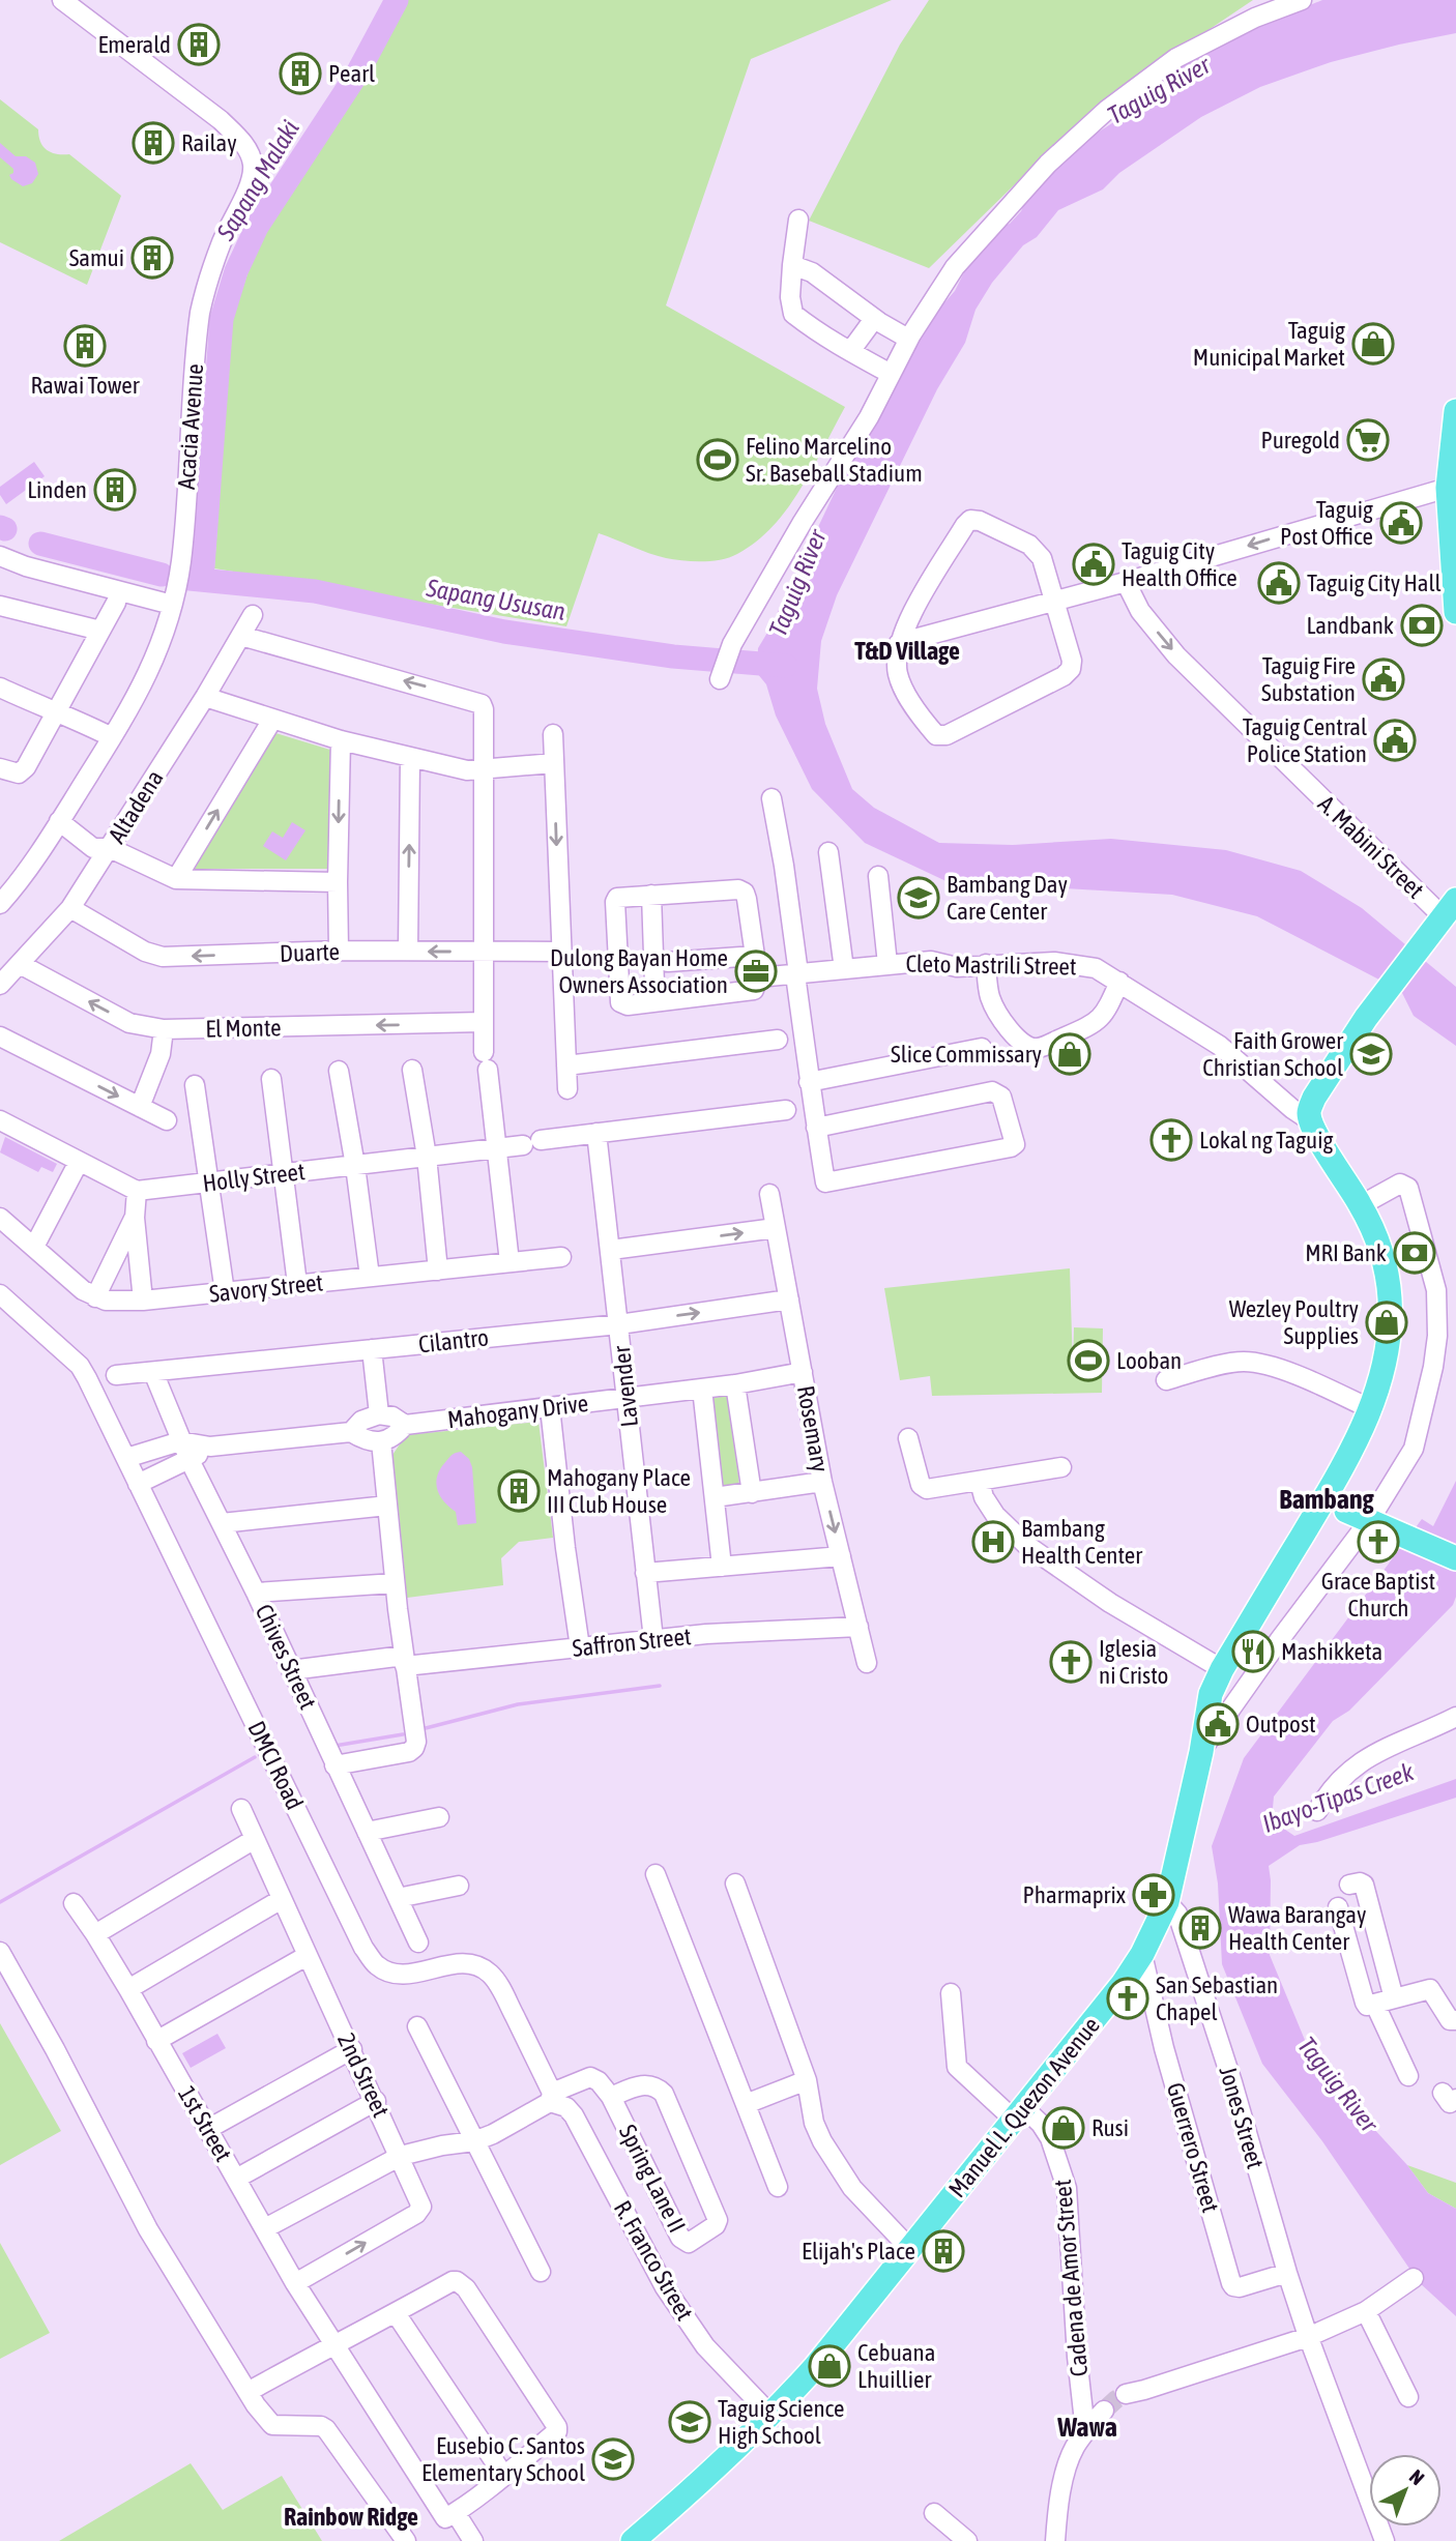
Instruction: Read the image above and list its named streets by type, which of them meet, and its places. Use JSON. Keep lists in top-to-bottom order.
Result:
{
  "streets": {
    "main road": ["Manuel L. Quezon Avenue"],
    "street": [
      "Acacia Avenue",
      "Altadena",
      "A. Mabini Street",
      "Duarte",
      "Cleto Mastrili Street",
      "El Monte",
      "Holly Street",
      "Savory Street",
      "Cilantro",
      "Lavender",
      "Mahogany Drive",
      "Rosemary",
      "Saffron Street",
      "Chives Street",
      "DMCI Road",
      "2nd Street",
      "Jones Street",
      "1st Street",
      "Guerrero Street",
      "Spring Lane II",
      "R. Franco Street",
      "Cadena de Amor Street"
    ]
  },
  "crossings": [
    ["Altadena", "Duarte"],
    ["Altadena", "El Monte"],
    ["Cleto Mastrili Street", "Manuel L. Quezon Avenue"],
    ["Holly Street", "Lavender"],
    ["Cilantro", "Lavender"],
    ["Cilantro", "Rosemary"],
    ["Cilantro", "Chives Street"],
    ["Lavender", "Mahogany Drive"],
    ["Lavender", "Saffron Street"],
    ["Mahogany Drive", "Rosemary"],
    ["Rosemary", "Saffron Street"],
    ["Saffron Street", "Chives Street"],
    ["DMCI Road", "Spring Lane II"],
    ["DMCI Road", "R. Franco Street"],
    ["2nd Street", "1st Street"],
    ["Manuel L. Quezon Avenue", "Jones Street"],
    ["Manuel L. Quezon Avenue", "Guerrero Street"],
    ["Manuel L. Quezon Avenue", "R. Franco Street"],
    ["Manuel L. Quezon Avenue", "Cadena de Amor Street"],
    ["Jones Street", "Guerrero Street"],
    ["Spring Lane II", "R. Franco Street"]
  ],
  "one_way": ["A. Mabini Street"],
  "districts": [
    "T&D Village",
    "Bambang",
    "Wawa",
    "Rainbow Ridge"
  ],
  "water": [
    "Taguig River",
    "Sapang Malaki",
    "Sapang Ususan",
    "Ibayo-Tipas Creek"
  ],
  "places": {
    "building": [
      "Emerald",
      "Pearl",
      "Railay",
      "Samui",
      "Rawai Tower",
      "Linden",
      "Mahogany Place III Club House",
      "Wawa Barangay Health Center",
      "Elijah's Place"
    ],
    "shop": [
      "Taguig Municipal Market",
      "Slice Commissary",
      "Wezley Poultry Supplies",
      "Rusi",
      "Cebuana Lhuillier"
    ],
    "supermarket": ["Puregold"],
    "sports": ["Felino Marcelino Sr. Baseball Stadium", "Looban"],
    "public building": [
      "Taguig Post Office",
      "Taguig City Health Office",
      "Taguig City Hall",
      "Taguig Fire Substation",
      "Taguig Central Police Station",
      "Outpost"
    ],
    "bank": ["Landbank", "MRI Bank"],
    "school or university": [
      "Bambang Day Care Center",
      "Faith Grower Christian School",
      "Taguig Science High School",
      "Eusebio C. Santos Elementary School"
    ],
    "office": ["Dulong Bayan Home Owners Association"],
    "church": [
      "Lokal ng Taguig",
      "Grace Baptist Church",
      "Iglesia ni Cristo",
      "San Sebastian Chapel"
    ],
    "hospital": ["Bambang Health Center"],
    "restaurant": ["Mashikketa"],
    "pharmacy": ["Pharmaprix"]
  },
  "north": "top right"
}
